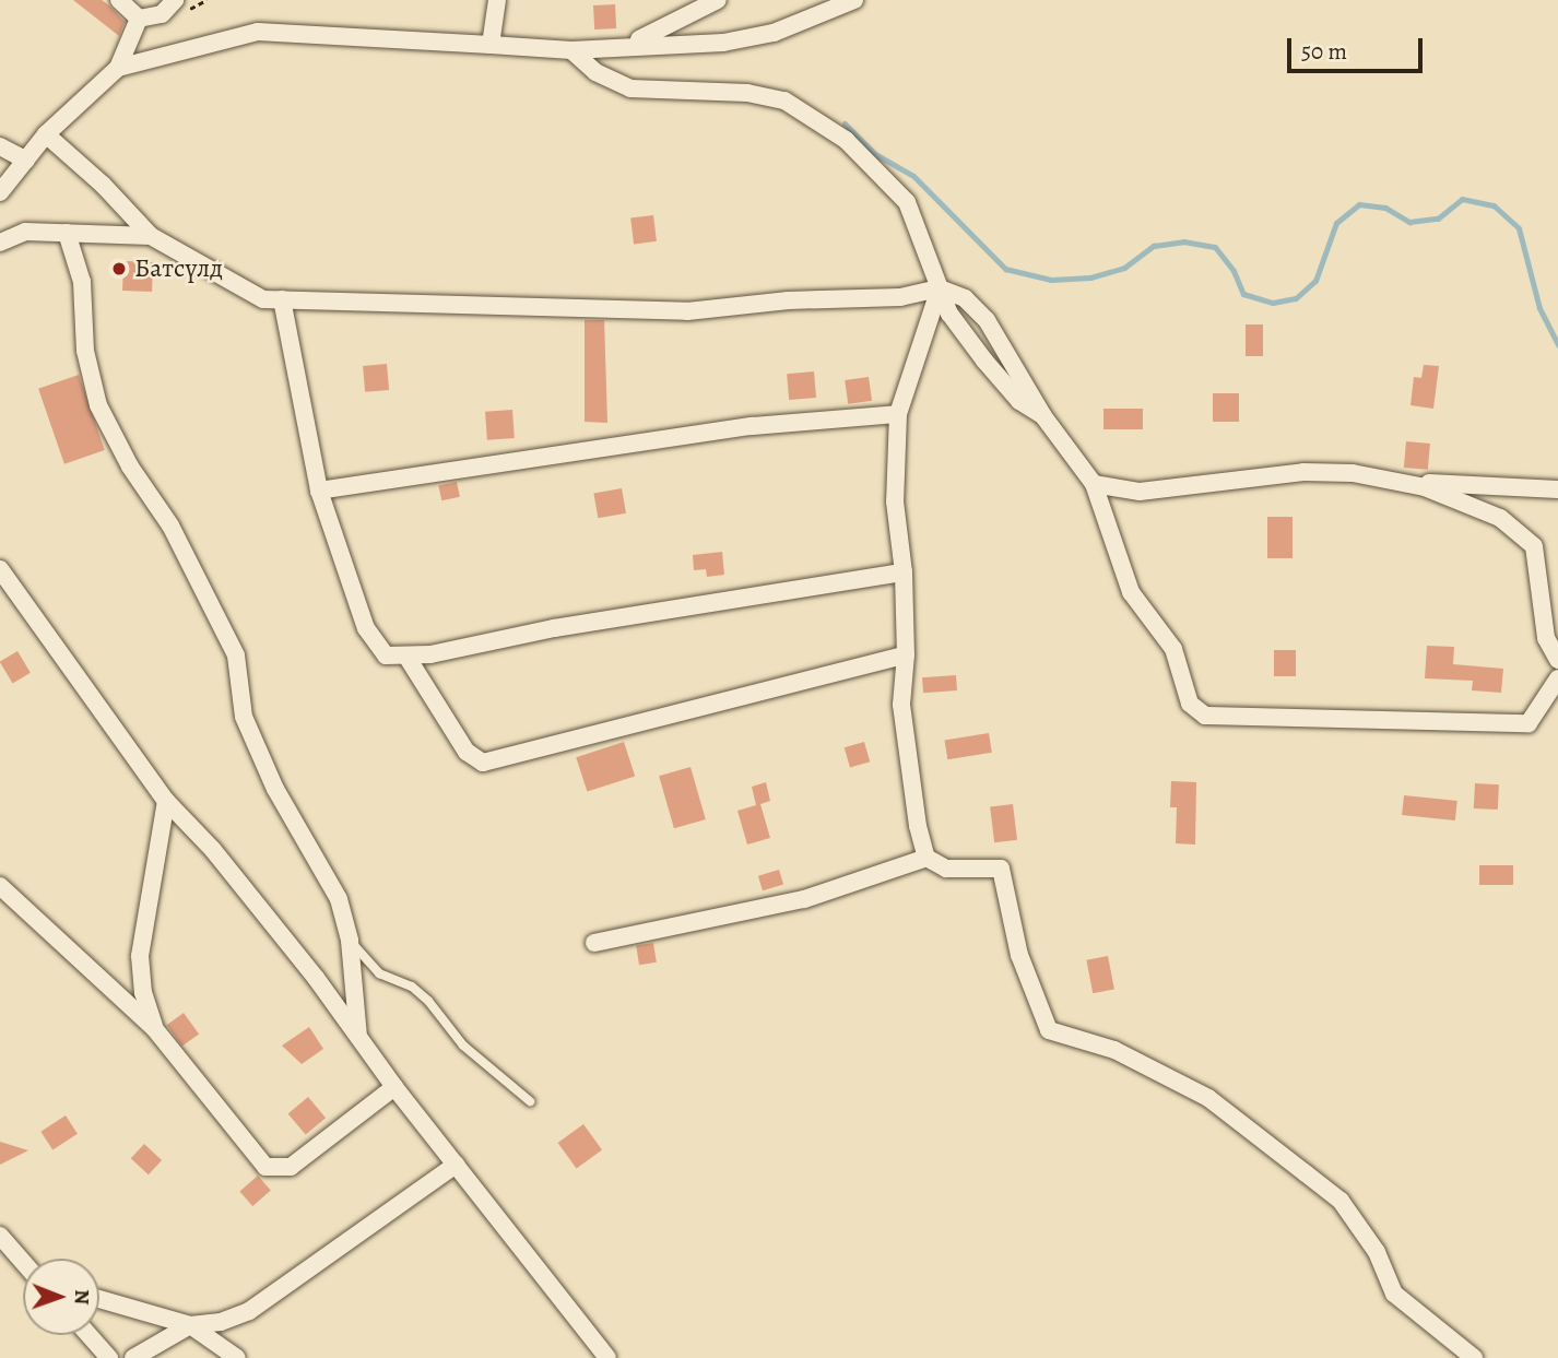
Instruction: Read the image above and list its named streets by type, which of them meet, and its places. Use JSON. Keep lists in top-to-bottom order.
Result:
{
  "places": ["Батсүлд"],
  "scale_bar": "50 m",
  "north": "right"
}
